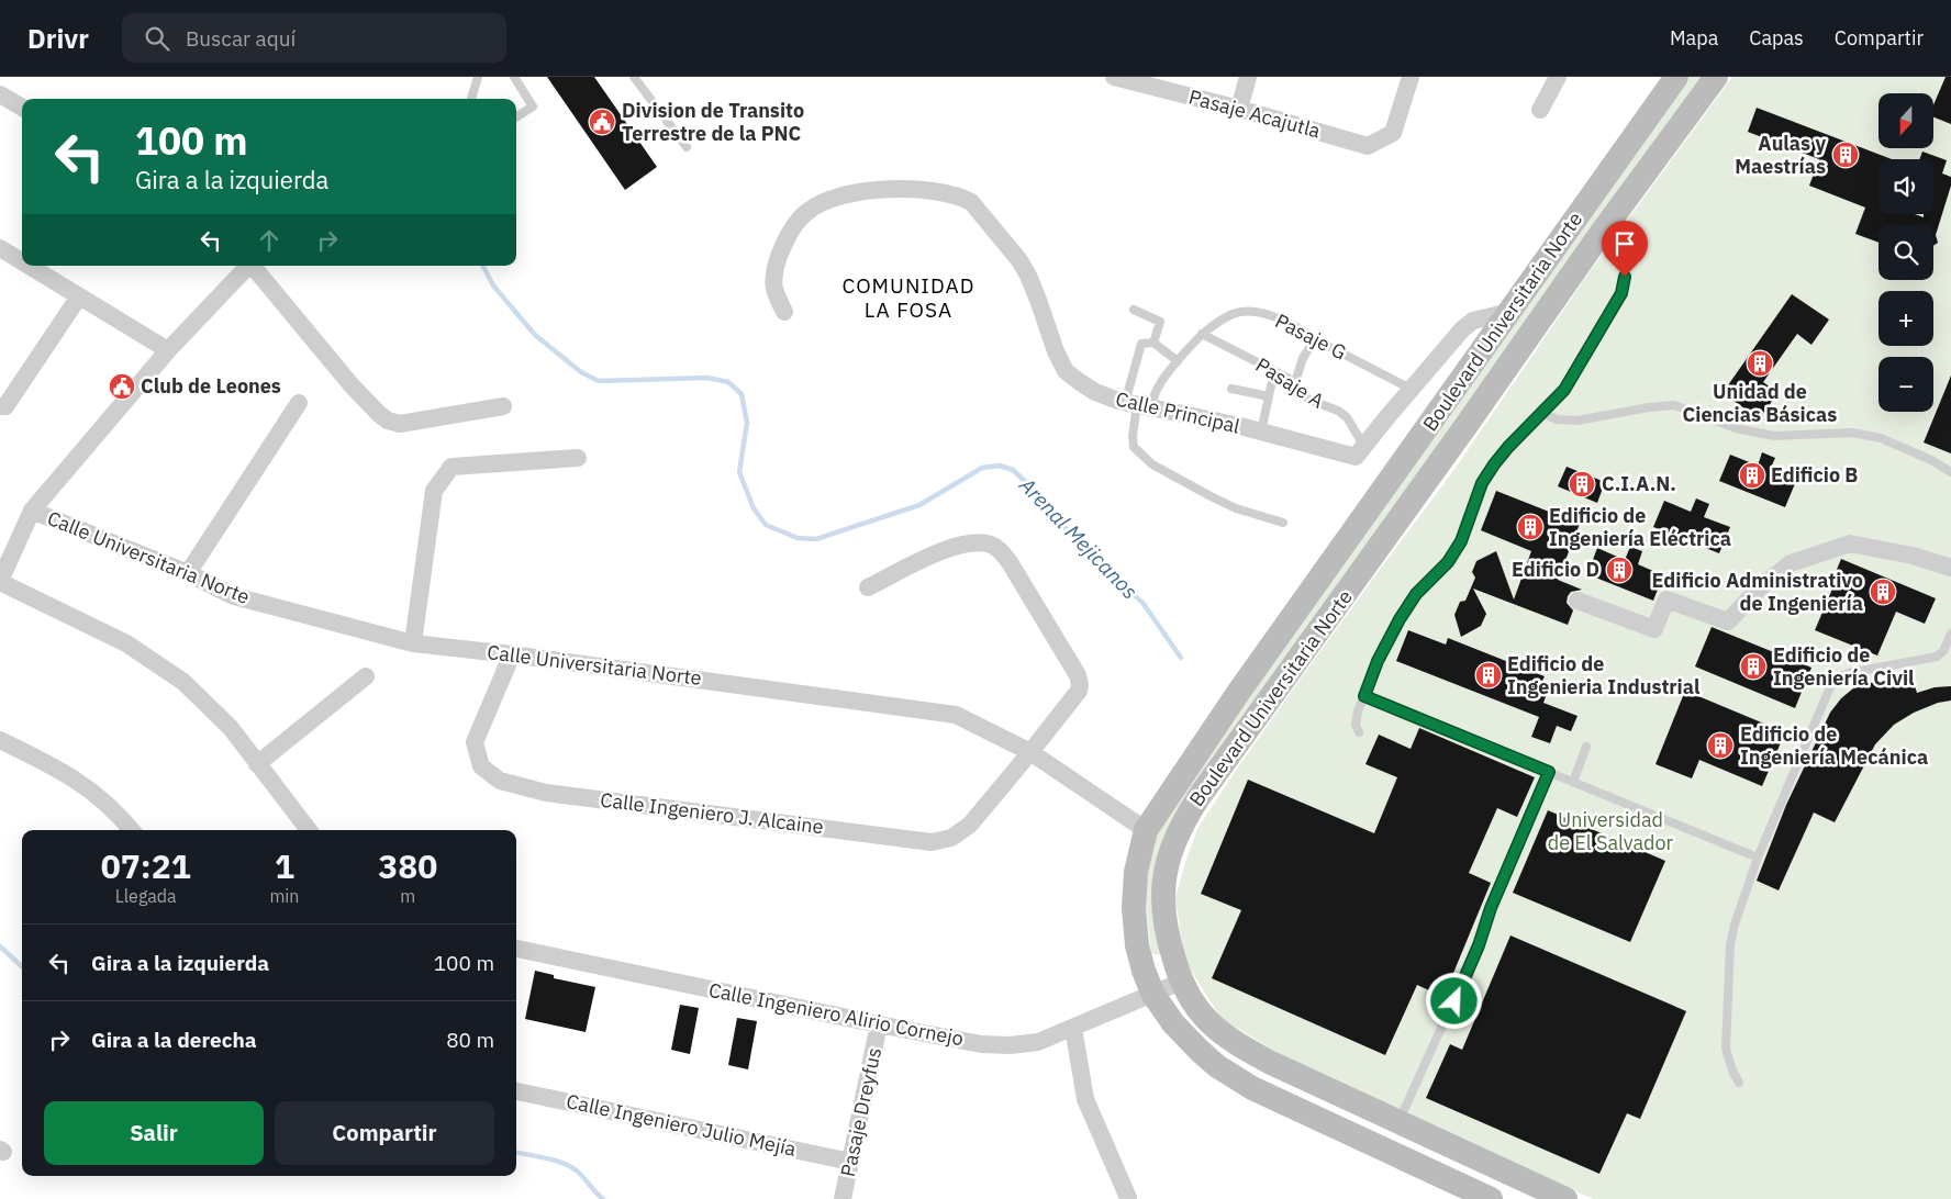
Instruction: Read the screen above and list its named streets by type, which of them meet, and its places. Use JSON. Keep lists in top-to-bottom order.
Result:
{
  "streets": {
    "main road": ["Boulevard Universitaria Norte"],
    "street": [
      "Pasaje Acajutla",
      "Calle Principal",
      "Calle Universitaria Norte",
      "Calle Ingeniero J. Alcaine",
      "Calle Ingeniero Alirio Cornejo",
      "Pasaje Dreyfus",
      "Calle Ingeniero Julio Mejía"
    ],
    "lane": ["Pasaje G", "Pasaje A"]
  },
  "crossings": [
    ["Boulevard Universitaria Norte", "Calle Universitaria Norte"],
    ["Boulevard Universitaria Norte", "Calle Ingeniero Alirio Cornejo"],
    ["Pasaje G", "Pasaje A"],
    ["Pasaje G", "Calle Principal"],
    ["Pasaje A", "Calle Principal"],
    ["Calle Universitaria Norte", "Calle Ingeniero J. Alcaine"],
    ["Calle Ingeniero Alirio Cornejo", "Pasaje Dreyfus"],
    ["Pasaje Dreyfus", "Calle Ingeniero Julio Mejía"]
  ],
  "districts": ["COMUNIDAD LA FOSA"],
  "water": ["Arenal Mejicanos"],
  "parks": ["Universidad de El Salvador"],
  "places": {
    "public building": ["Division de Transito Terrestre de la PNC", "Club de Leones"],
    "building": [
      "Aulas y Maestrías",
      "Unidad de Ciencias Básicas",
      "Edificio B",
      "C.I.A.N.",
      "Edificio de Ingeniería Eléctrica",
      "Edificio D",
      "Edificio Administrativo de Ingeniería",
      "Edificio de Ingeniería Civil",
      "Edificio de Ingenieria Industrial",
      "Edificio de Ingeniería Mecánica"
    ]
  },
  "north": "bottom",
  "page": {
    "header": "Drivr",
    "search": "Buscar aquí",
    "nav": ["Mapa", "Capas", "Compartir"],
    "map_buttons": ["+", "−"],
    "turn": ["100 m", "Gira a la izquierda"],
    "eta": [
      "07:21",
      "Llegada",
      "1",
      "min",
      "380",
      "m"
    ],
    "list": [
      {
        "name": "Gira a la izquierda",
        "value": "100 m"
      },
      {
        "name": "Gira a la derecha",
        "value": "80 m"
      }
    ],
    "buttons": ["Salir", "Compartir"]
  }
}
